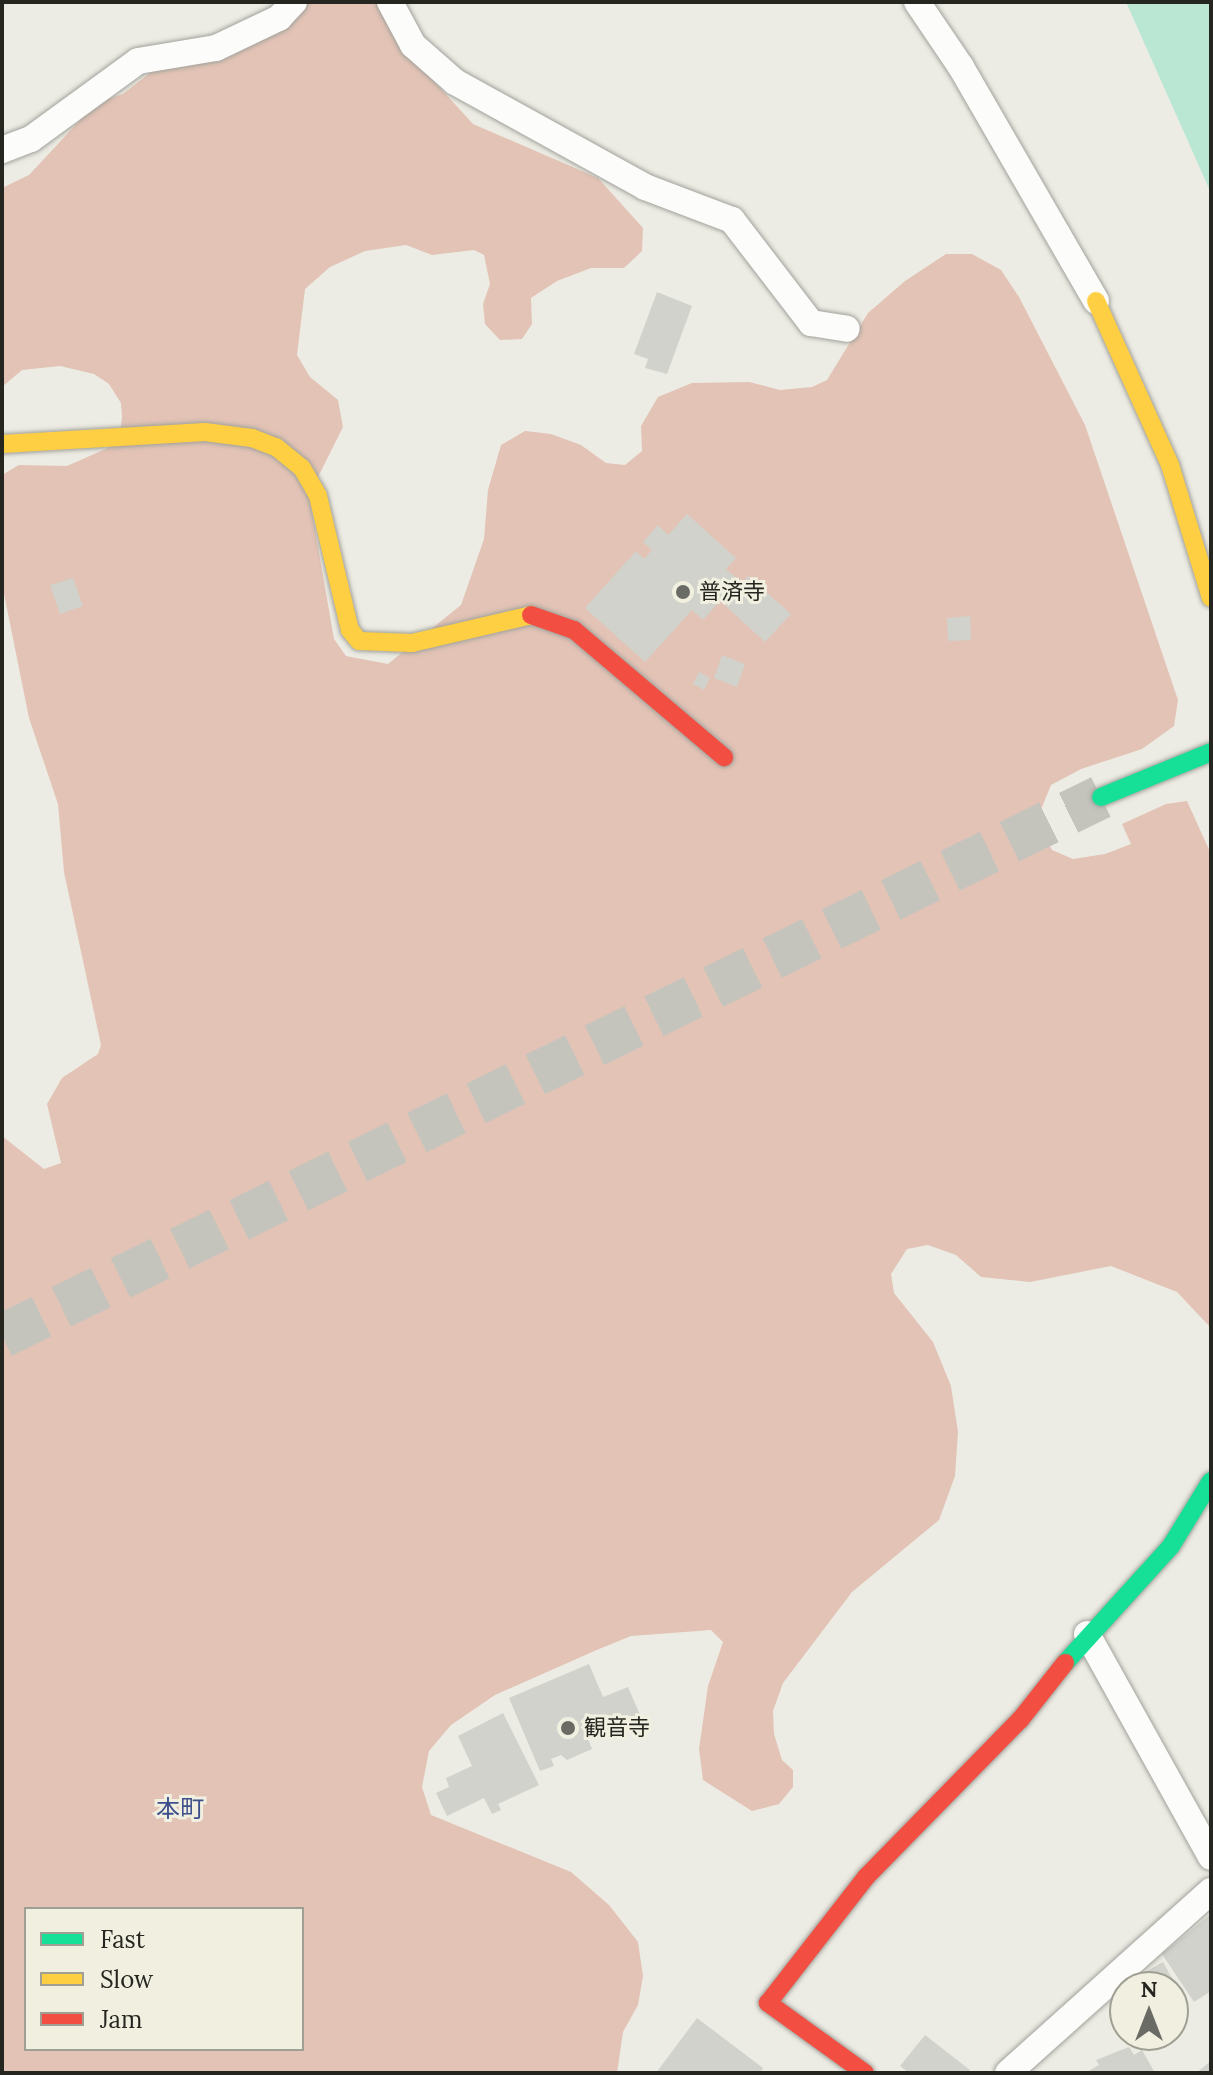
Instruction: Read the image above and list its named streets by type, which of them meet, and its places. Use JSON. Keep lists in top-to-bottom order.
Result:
{
  "districts": ["本町"],
  "places": ["普済寺", "観音寺"],
  "legend": ["Fast", "Slow", "Jam"],
  "north": "top"
}
